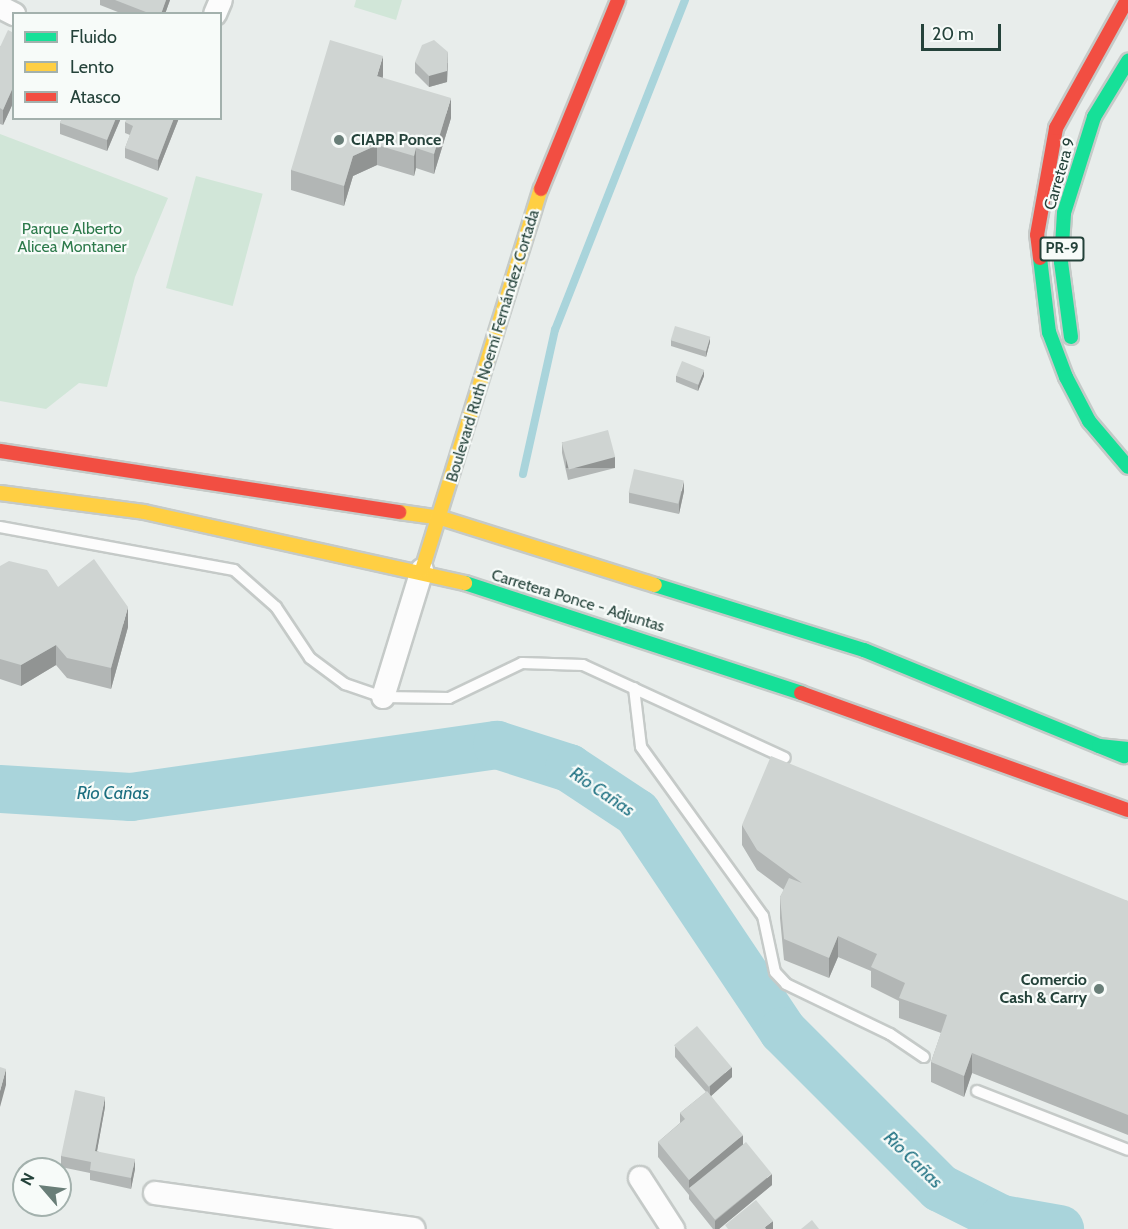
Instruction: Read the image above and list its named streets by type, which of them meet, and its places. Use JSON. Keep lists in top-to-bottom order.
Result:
{
  "streets": {
    "main road": [
      "Carretera 9",
      "PR-9",
      "Boulevard Ruth Noemí Fernández Cortada",
      "Carretera Ponce - Adjuntas"
    ]
  },
  "crossings": [
    ["Boulevard Ruth Noemí Fernández Cortada", "Carretera Ponce - Adjuntas"]
  ],
  "water": ["Río Cañas"],
  "parks": ["Parque Alberto Alicea Montaner"],
  "places": ["CIAPR Ponce", "Comercio Cash & Carry"],
  "legend": ["Fluido", "Lento", "Atasco"],
  "scale_bar": "20 m",
  "north": "top left"
}
